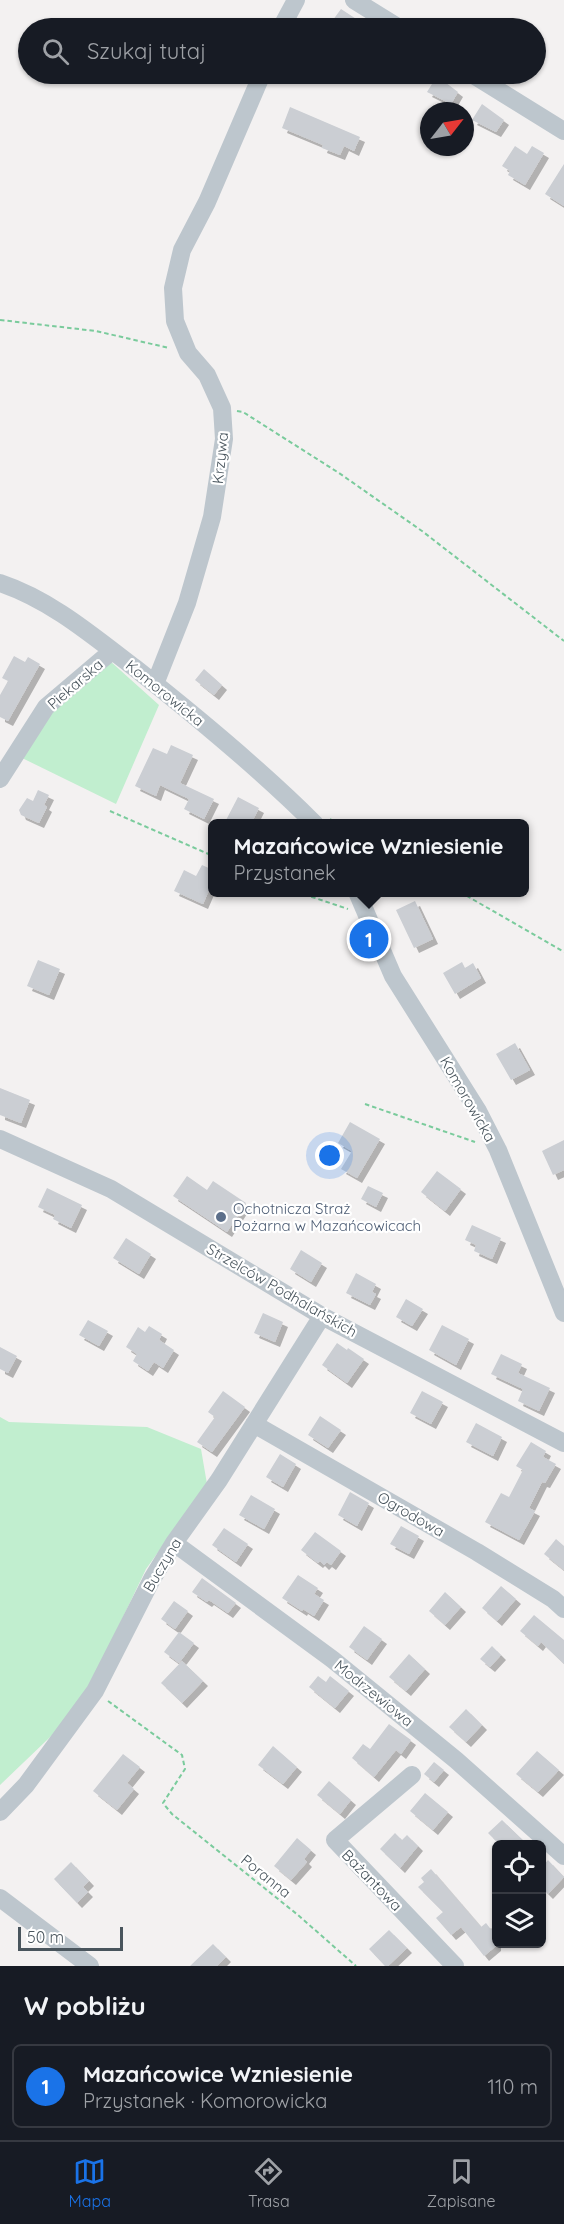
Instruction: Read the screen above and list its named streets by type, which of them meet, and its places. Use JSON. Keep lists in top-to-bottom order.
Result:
{
  "streets": {
    "street": [
      "Krzywa",
      "Piekarska",
      "Komorowicka",
      "Strzelców Podhalańskich",
      "Ogrodowa",
      "Buczyna",
      "Modrzewiowa",
      "Bażantowa"
    ],
    "path": ["Poranna"]
  },
  "crossings": [
    ["Krzywa", "Komorowicka"],
    ["Piekarska", "Komorowicka"],
    ["Strzelców Podhalańskich", "Buczyna"],
    ["Ogrodowa", "Buczyna"],
    ["Buczyna", "Modrzewiowa"],
    ["Buczyna", "Poranna"]
  ],
  "places": ["Ochotnicza Straż Pożarna w Mazańcowicach"],
  "scale_bar": "50 m",
  "north": "top right",
  "page": {
    "search": "Szukaj tutaj",
    "popup": ["Mazańcowice Wzniesienie", "Przystanek"],
    "pins": "1",
    "scale": "50 m",
    "heading": "W pobliżu",
    "list": [
      {
        "mark": "1",
        "name": "Mazańcowice Wzniesienie",
        "note": "Przystanek · Komorowicka",
        "value": "110 m"
      }
    ],
    "nav": ["Mapa", "Trasa", "Zapisane"]
  }
}
